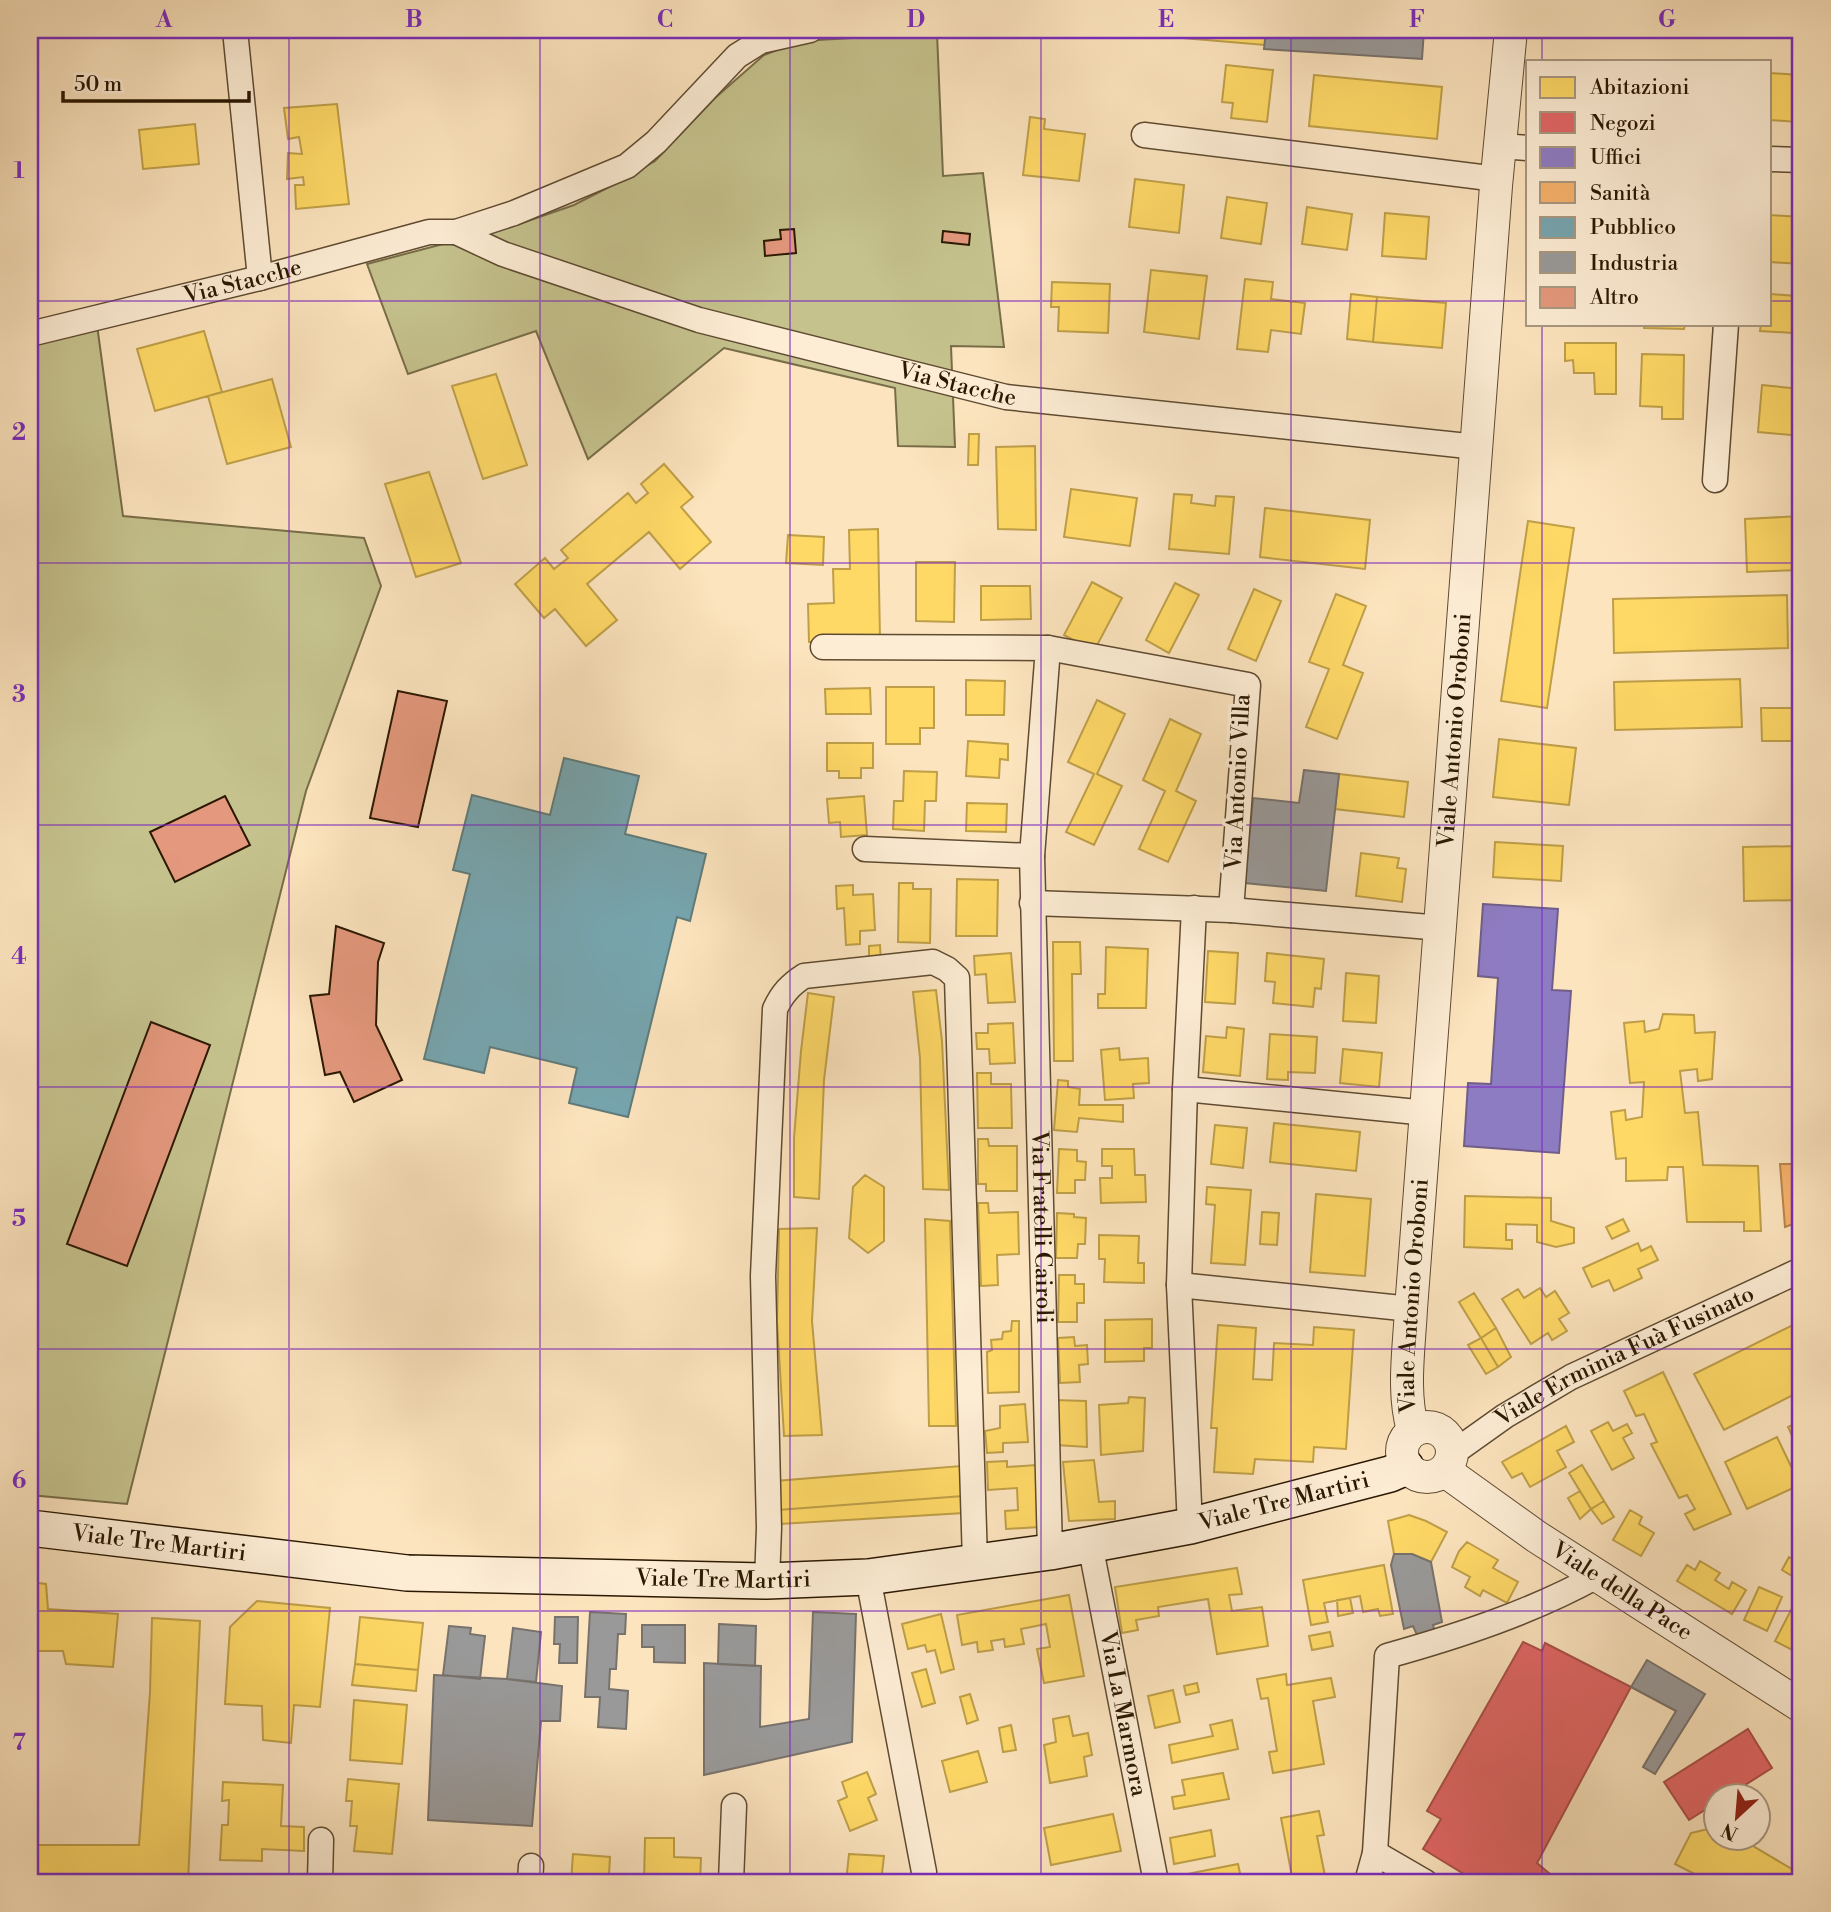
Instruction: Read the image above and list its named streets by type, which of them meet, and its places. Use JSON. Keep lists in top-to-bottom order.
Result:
{
  "streets": {
    "main road": ["Viale Tre Martiri"],
    "street": [
      "Via Stacche",
      "Viale Antonio Oroboni",
      "Via Antonio Villa",
      "Via Fratelli Cairoli",
      "Viale Erminia Fuà Fusinato",
      "Viale della Pace",
      "Via La Marmora"
    ]
  },
  "crossings": [
    ["Via Stacche", "Viale Antonio Oroboni"],
    ["Viale Antonio Oroboni", "Viale Erminia Fuà Fusinato"],
    ["Viale Antonio Oroboni", "Viale Tre Martiri"],
    ["Viale Antonio Oroboni", "Viale della Pace"],
    ["Via Fratelli Cairoli", "Viale Tre Martiri"],
    ["Viale Erminia Fuà Fusinato", "Viale Tre Martiri"],
    ["Viale Erminia Fuà Fusinato", "Viale della Pace"],
    ["Viale Tre Martiri", "Viale della Pace"],
    ["Viale Tre Martiri", "Via La Marmora"]
  ],
  "legend": [
    "Abitazioni",
    "Negozi",
    "Uffici",
    "Sanità",
    "Pubblico",
    "Industria",
    "Altro"
  ],
  "scale_bar": "50 m",
  "north": "bottom left",
  "grid": {
    "columns": [
      "A",
      "B",
      "C",
      "D",
      "E",
      "F",
      "G"
    ],
    "rows": [
      "1",
      "2",
      "3",
      "4",
      "5",
      "6",
      "7"
    ]
  }
}
